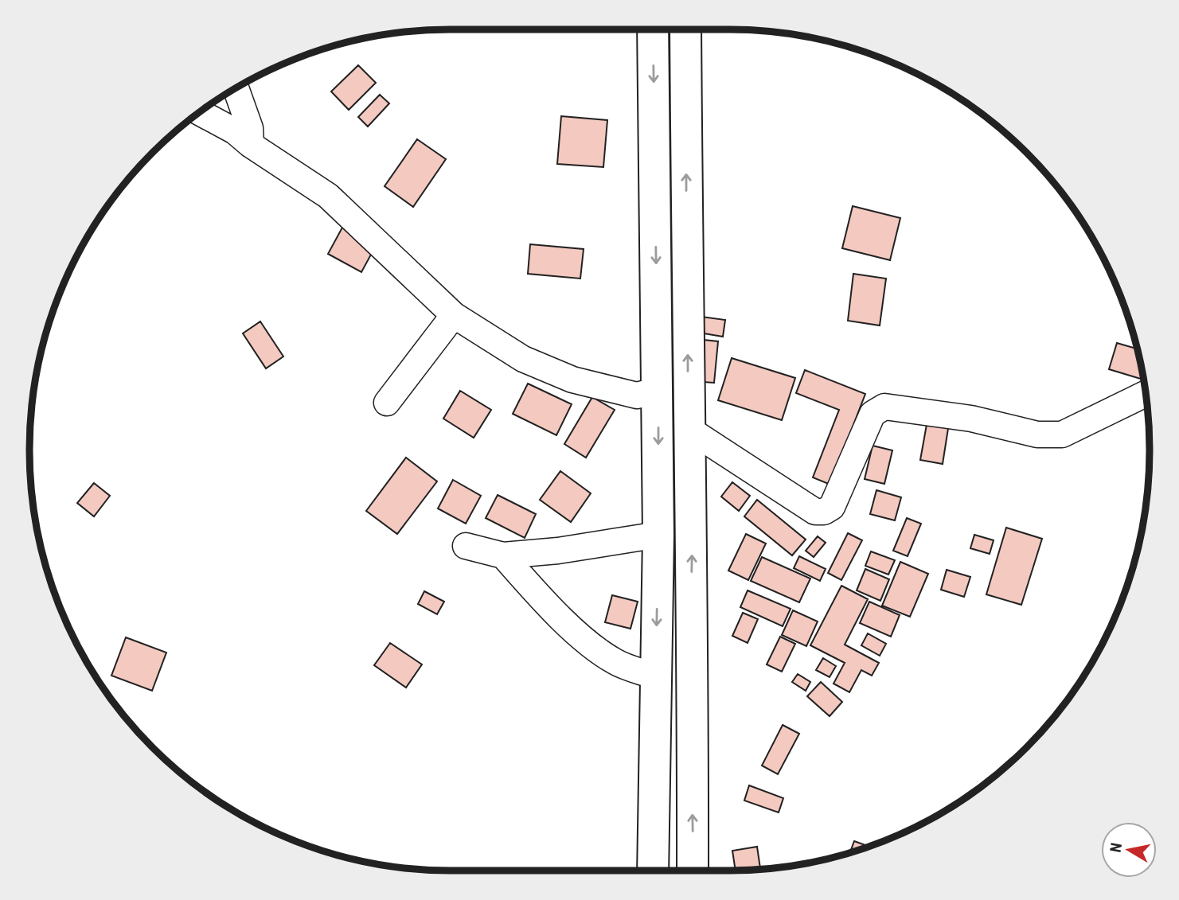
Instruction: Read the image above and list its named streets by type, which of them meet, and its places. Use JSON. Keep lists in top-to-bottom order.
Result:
{
  "north": "left"
}
